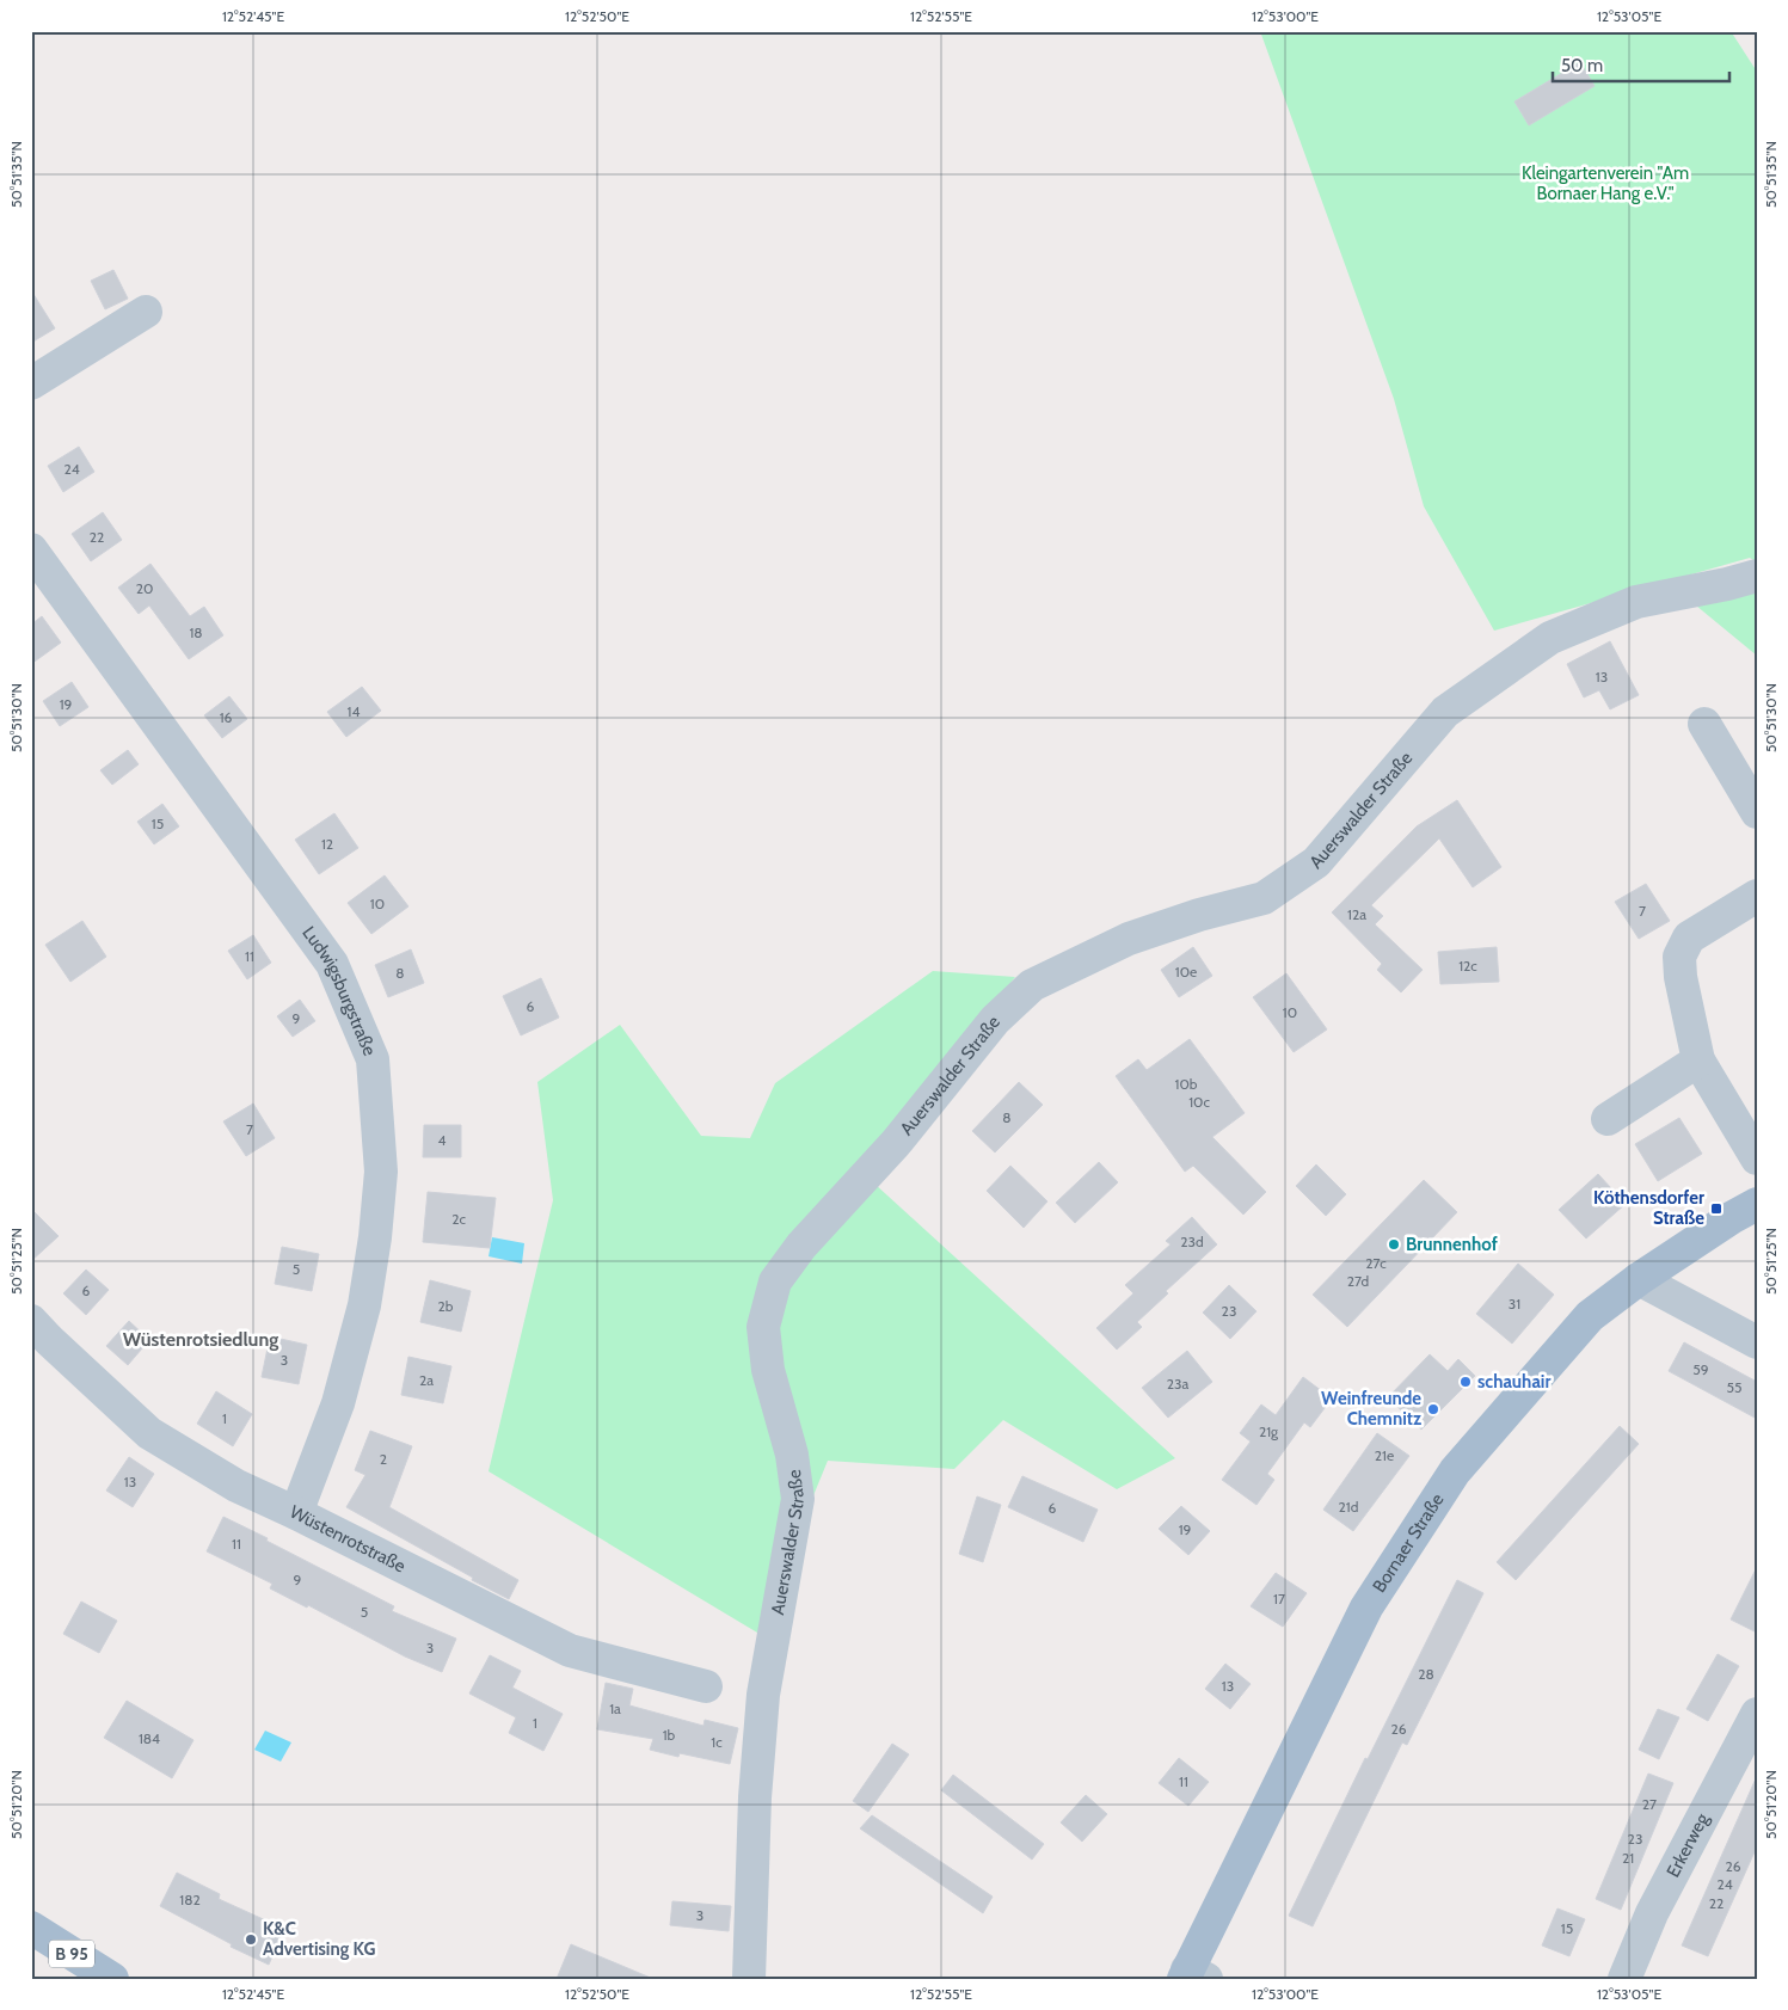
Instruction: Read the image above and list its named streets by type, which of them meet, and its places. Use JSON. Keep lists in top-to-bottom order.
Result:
{
  "streets": {
    "main road": ["Bornaer Straße", "B 95"],
    "street": [
      "Auerswalder Straße",
      "Ludwigsburgstraße",
      "Wüstenrotstraße",
      "Erkerweg"
    ]
  },
  "crossings": [
    ["Ludwigsburgstraße", "Wüstenrotstraße"]
  ],
  "districts": ["Wüstenrotsiedlung"],
  "parks": ["Kleingartenverein \"Am Bornaer Hang e.V.\""],
  "places": {
    "transit": ["Köthensdorfer Straße"],
    "other": [
      "Brunnenhof",
      "schauhair",
      "Weinfreunde Chemnitz",
      "K&C Advertising KG"
    ]
  },
  "house_numbers": [
    "24",
    "22",
    "20",
    "18",
    "13",
    "19",
    "14",
    "16",
    "15",
    "12",
    "10",
    "7",
    "12a",
    "11",
    "12c",
    "10e",
    "8",
    "6",
    "10",
    "9",
    "10b",
    "10c",
    "8",
    "7",
    "4",
    "2c",
    "23d",
    "27c",
    "5",
    "27d",
    "6",
    "31",
    "2b",
    "23",
    "3",
    "59",
    "2a",
    "23a",
    "55",
    "1",
    "21g",
    "21e",
    "2",
    "13",
    "21d",
    "6",
    "19",
    "11",
    "9",
    "17",
    "5",
    "3",
    "28",
    "13",
    "1a",
    "1",
    "26",
    "1b",
    "184",
    "1c",
    "11",
    "27",
    "23",
    "21",
    "26",
    "24",
    "182",
    "22",
    "3",
    "15"
  ],
  "scale_bar": "50 m",
  "coordinates": [
    "12°52'45\"E",
    "12°52'50\"E",
    "12°52'55\"E",
    "12°53'00\"E",
    "12°53'05\"E",
    "50°51'35\"N",
    "50°51'30\"N",
    "50°51'25\"N",
    "50°51'20\"N"
  ]
}
